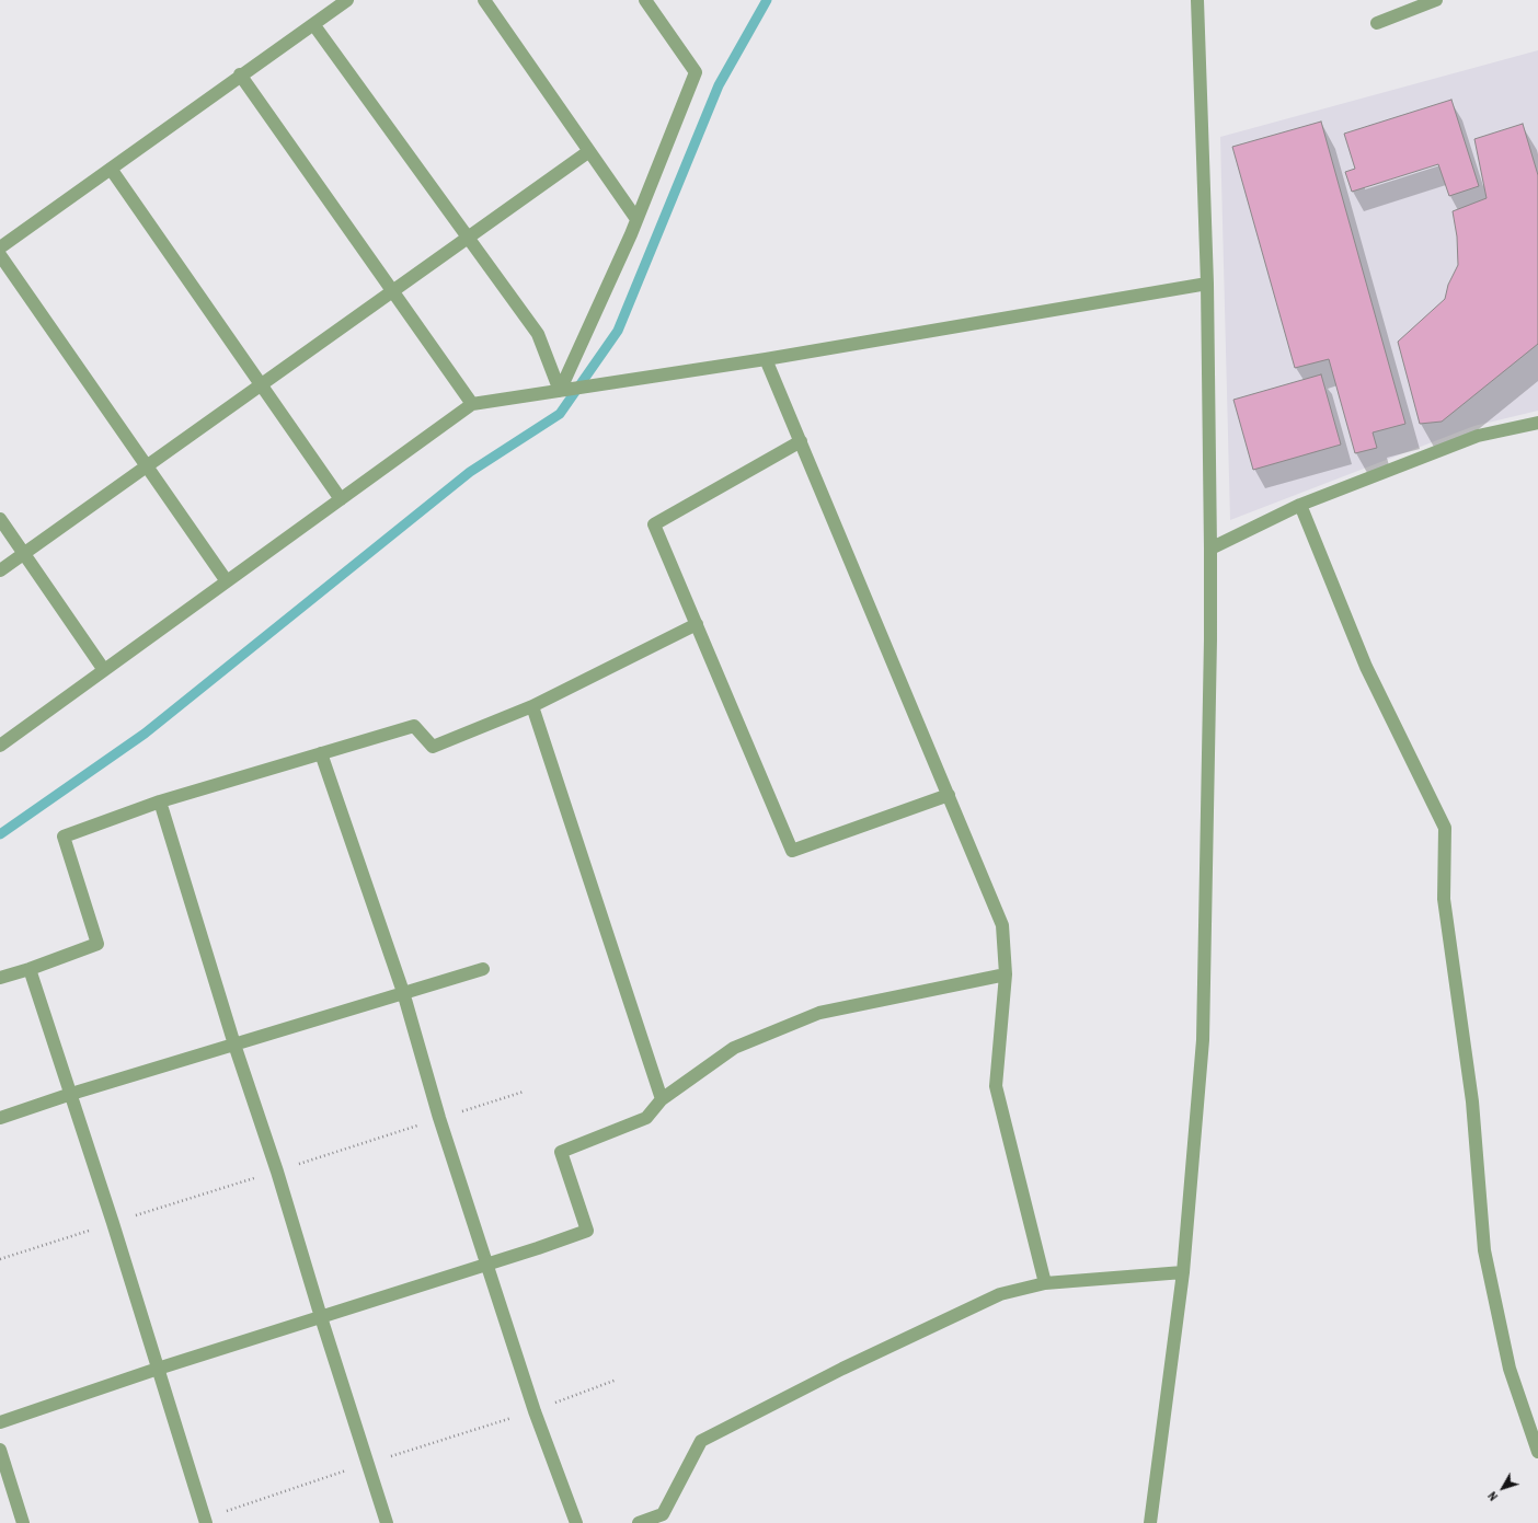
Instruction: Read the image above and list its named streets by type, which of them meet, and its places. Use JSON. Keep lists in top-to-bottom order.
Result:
{
  "north": "bottom left"
}
